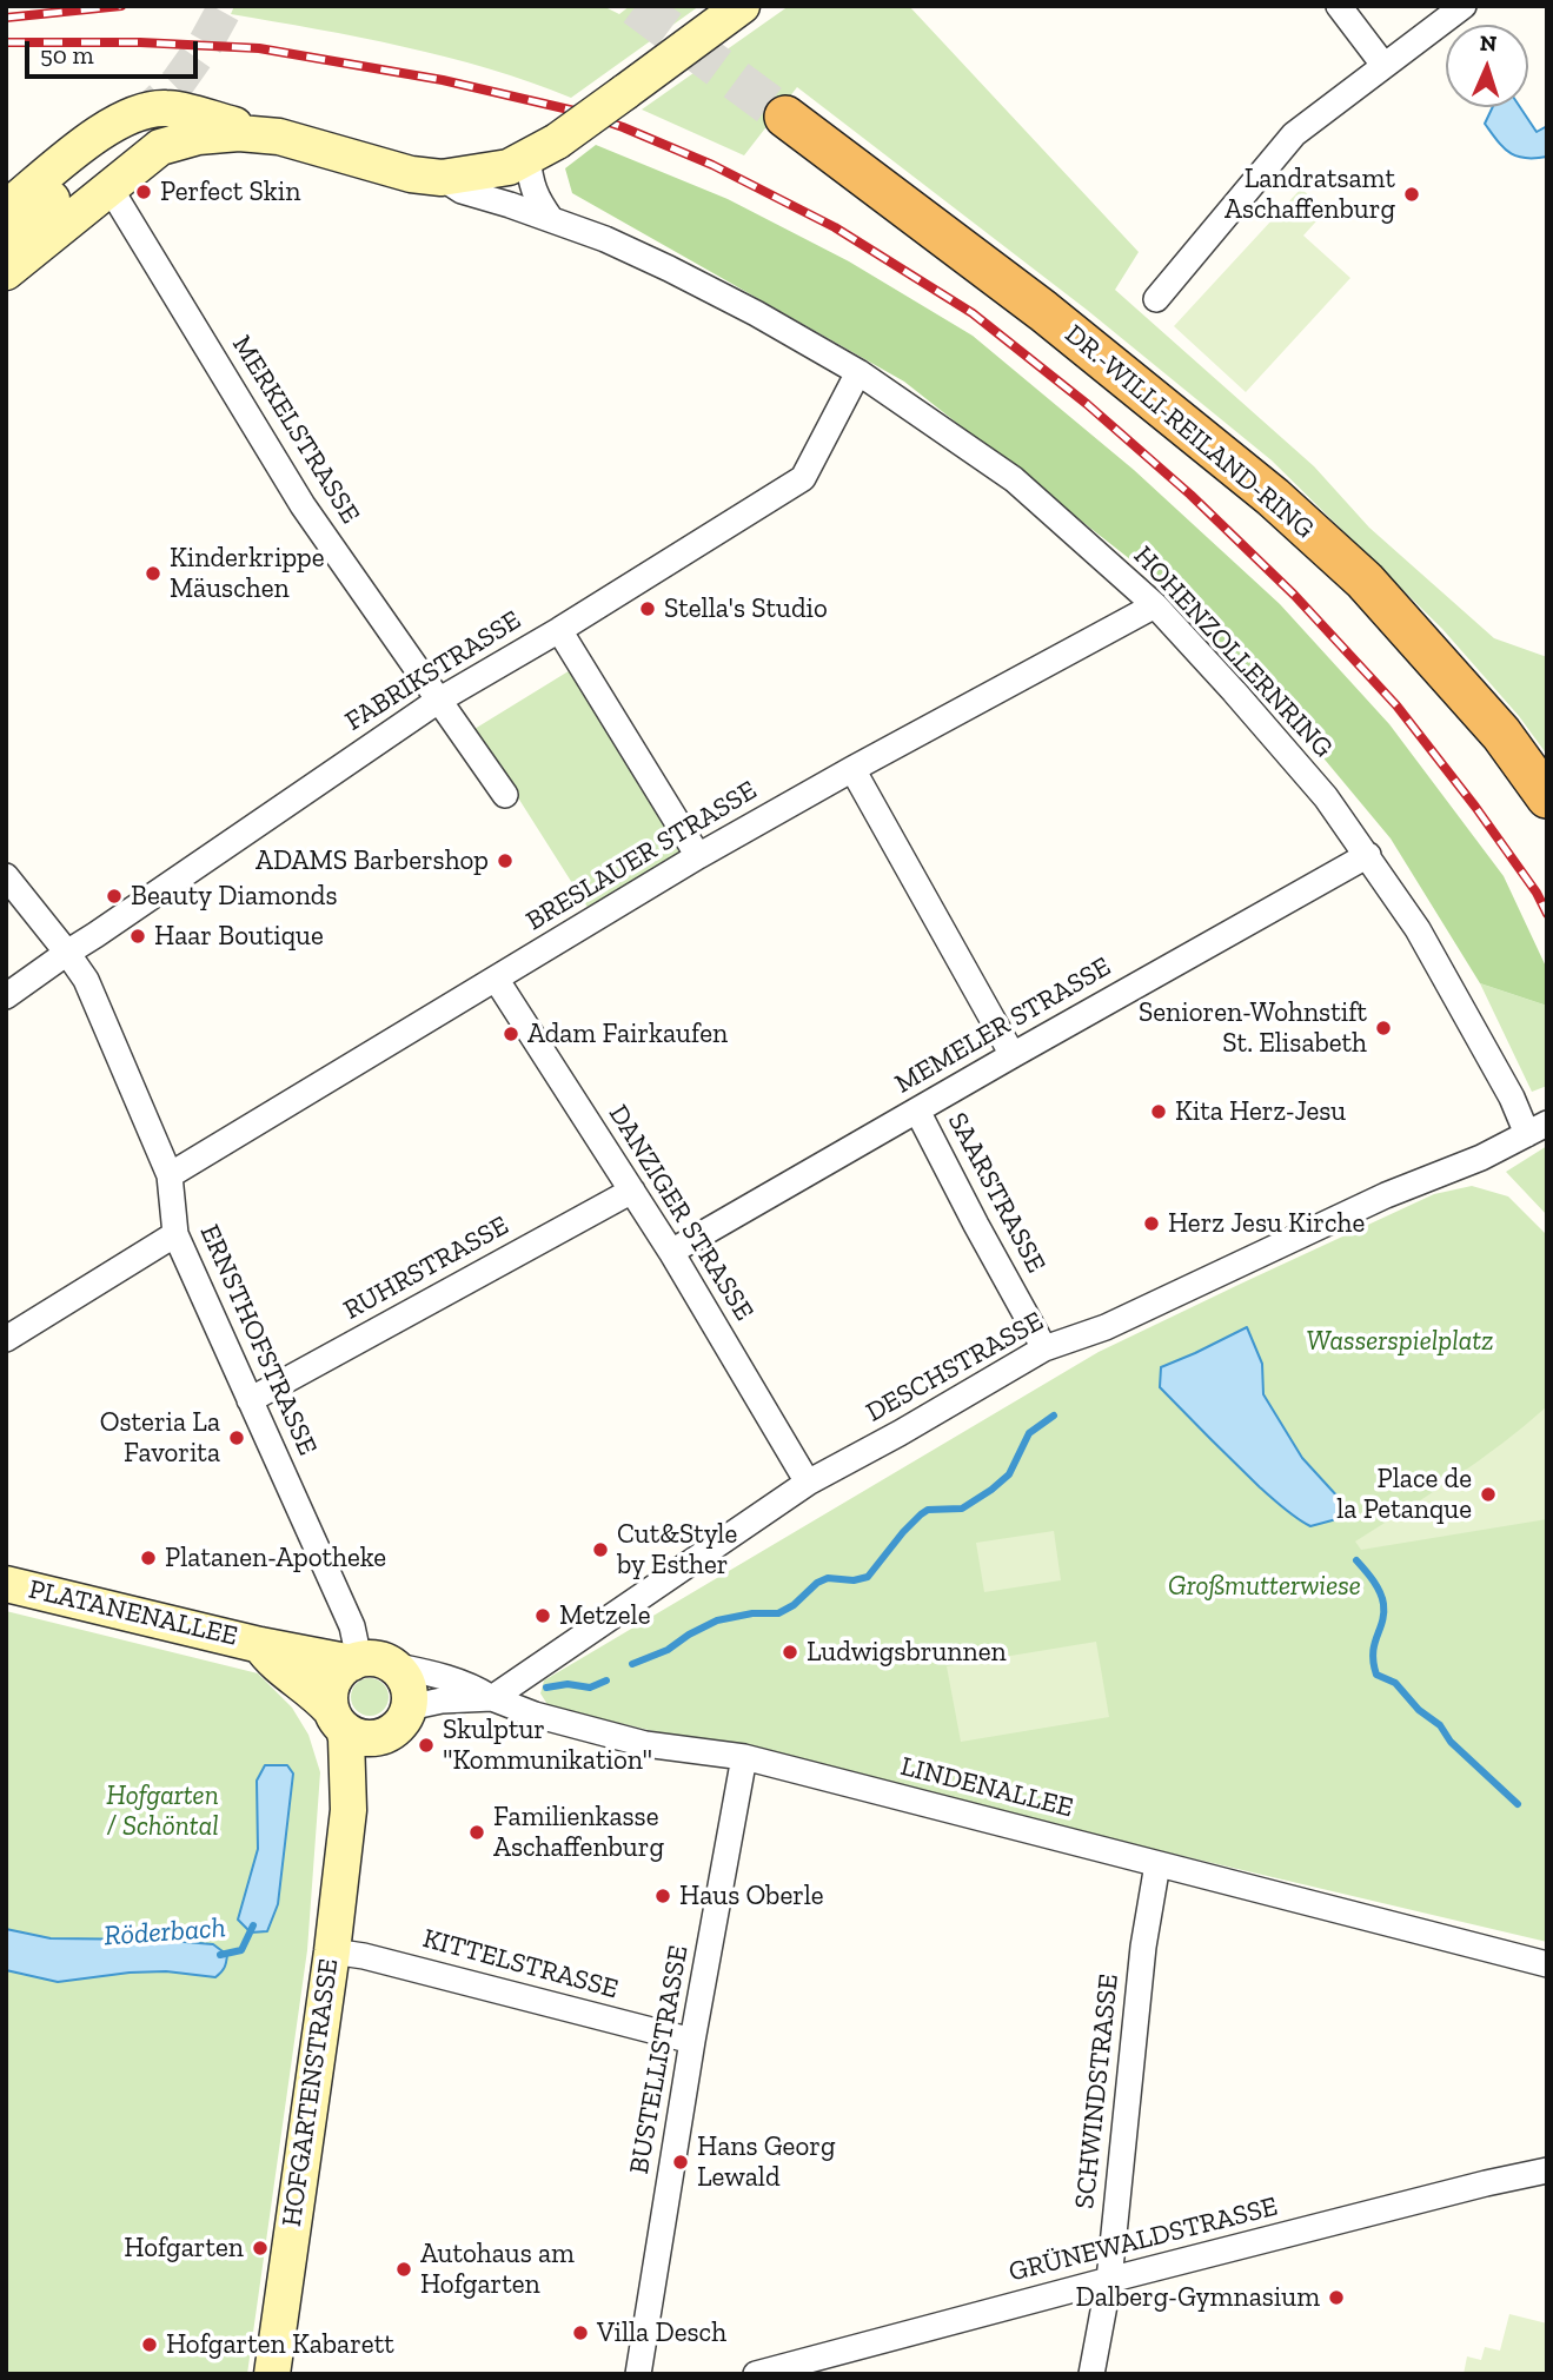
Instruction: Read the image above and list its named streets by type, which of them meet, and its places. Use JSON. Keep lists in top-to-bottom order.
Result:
{
  "streets": {
    "highway": ["DR.-WILLI-REILAND-RING"],
    "main road": ["PLATANENALLEE", "HOFGARTENSTRASSE"],
    "street": [
      "MERKELSTRASSE",
      "HOHENZOLLERNRING",
      "FABRIKSTRASSE",
      "BRESLAUER STRASSE",
      "MEMELER STRASSE",
      "SAARSTRASSE",
      "DANZIGER STRASSE",
      "RUHRSTRASSE",
      "ERNSTHOFSTRASSE",
      "DESCHSTRASSE",
      "LINDENALLEE",
      "KITTELSTRASSE",
      "BUSTELLISTRASSE",
      "SCHWINDSTRASSE",
      "GRÜNEWALDSTRASSE"
    ]
  },
  "crossings": [
    ["MERKELSTRASSE", "FABRIKSTRASSE"],
    ["HOHENZOLLERNRING", "FABRIKSTRASSE"],
    ["HOHENZOLLERNRING", "BRESLAUER STRASSE"],
    ["HOHENZOLLERNRING", "MEMELER STRASSE"],
    ["HOHENZOLLERNRING", "DESCHSTRASSE"],
    ["FABRIKSTRASSE", "ERNSTHOFSTRASSE"],
    ["BRESLAUER STRASSE", "DANZIGER STRASSE"],
    ["BRESLAUER STRASSE", "ERNSTHOFSTRASSE"],
    ["MEMELER STRASSE", "SAARSTRASSE"],
    ["MEMELER STRASSE", "DANZIGER STRASSE"],
    ["SAARSTRASSE", "DESCHSTRASSE"],
    ["DANZIGER STRASSE", "RUHRSTRASSE"],
    ["DANZIGER STRASSE", "DESCHSTRASSE"],
    ["RUHRSTRASSE", "ERNSTHOFSTRASSE"],
    ["ERNSTHOFSTRASSE", "PLATANENALLEE"],
    ["ERNSTHOFSTRASSE", "LINDENALLEE"],
    ["ERNSTHOFSTRASSE", "HOFGARTENSTRASSE"],
    ["DESCHSTRASSE", "LINDENALLEE"],
    ["PLATANENALLEE", "LINDENALLEE"],
    ["PLATANENALLEE", "HOFGARTENSTRASSE"],
    ["LINDENALLEE", "BUSTELLISTRASSE"],
    ["LINDENALLEE", "SCHWINDSTRASSE"],
    ["LINDENALLEE", "HOFGARTENSTRASSE"],
    ["KITTELSTRASSE", "BUSTELLISTRASSE"],
    ["KITTELSTRASSE", "HOFGARTENSTRASSE"],
    ["SCHWINDSTRASSE", "GRÜNEWALDSTRASSE"]
  ],
  "water": ["Röderbach"],
  "parks": ["Wasserspielplatz", "Großmutterwiese", "Hofgarten / Schöntal"],
  "places": [
    "Perfect Skin",
    "Landratsamt Aschaffenburg",
    "Kinderkrippe Mäuschen",
    "Stella's Studio",
    "ADAMS Barbershop",
    "Beauty Diamonds",
    "Haar Boutique",
    "Senioren-Wohnstift St. Elisabeth",
    "Adam Fairkaufen",
    "Kita Herz-Jesu",
    "Herz Jesu Kirche",
    "Osteria La Favorita",
    "Place de la Petanque",
    "Cut&Style by Esther",
    "Platanen-Apotheke",
    "Metzele",
    "Ludwigsbrunnen",
    "Skulptur \"Kommunikation\"",
    "Familienkasse Aschaffenburg",
    "Haus Oberle",
    "Hans Georg Lewald",
    "Hofgarten",
    "Autohaus am Hofgarten",
    "Dalberg-Gymnasium",
    "Villa Desch",
    "Hofgarten Kabarett"
  ],
  "scale_bar": "50 m",
  "north": "top"
}
